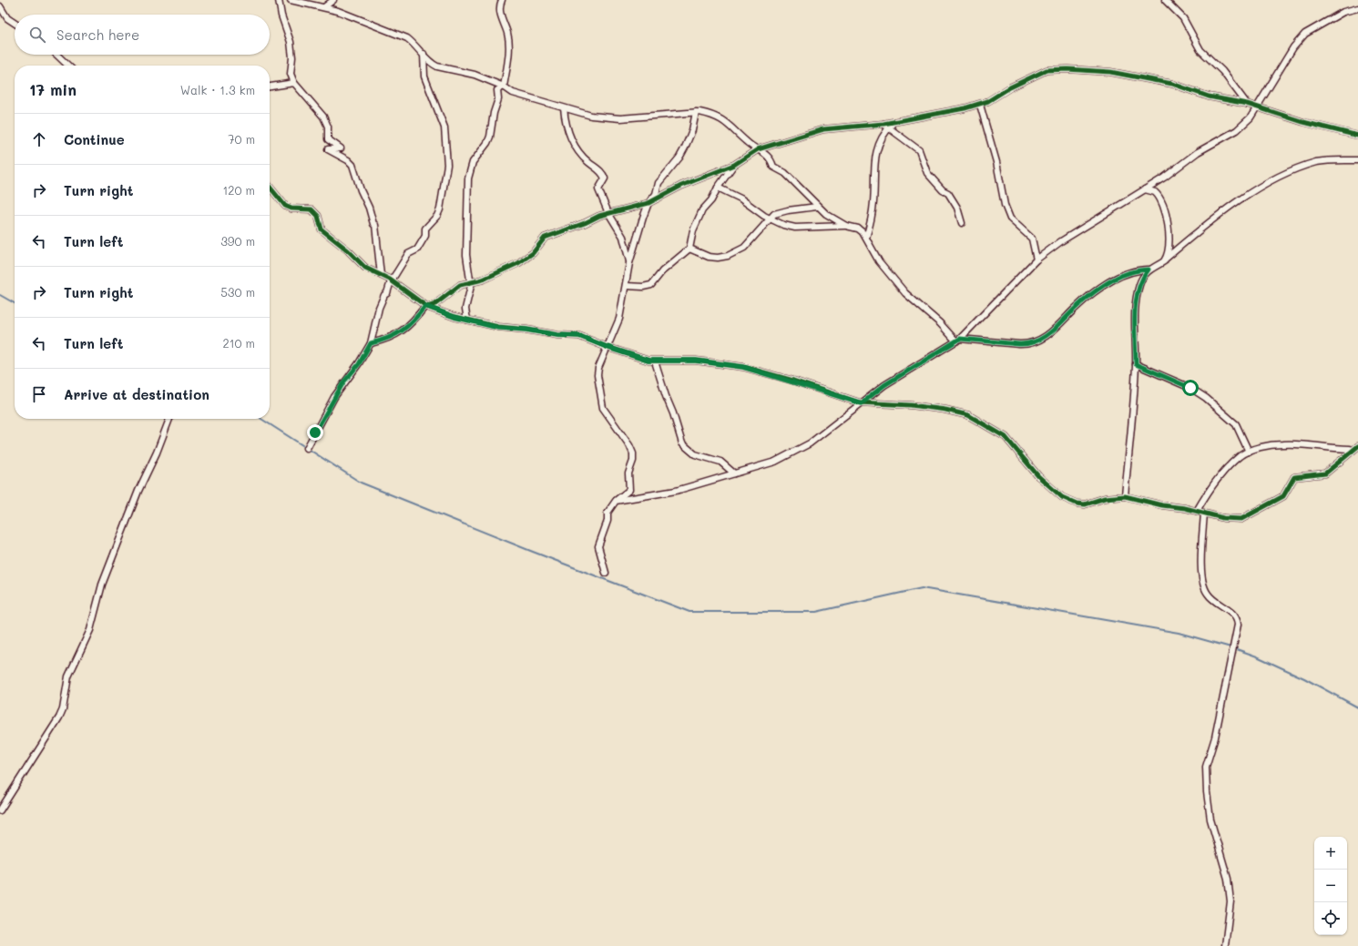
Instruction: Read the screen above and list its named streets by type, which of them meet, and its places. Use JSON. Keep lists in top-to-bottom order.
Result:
{
  "page": {
    "search": "Search here",
    "heading": ["17 min", "Walk · 1.3 km"],
    "list": [
      ["Continue", "70 m"],
      ["Turn right", "120 m"],
      ["Turn left", "390 m"],
      ["Turn right", "530 m"],
      ["Turn left", "210 m"],
      "Arrive at destination"
    ],
    "map_buttons": ["+", "−"]
  }
}
